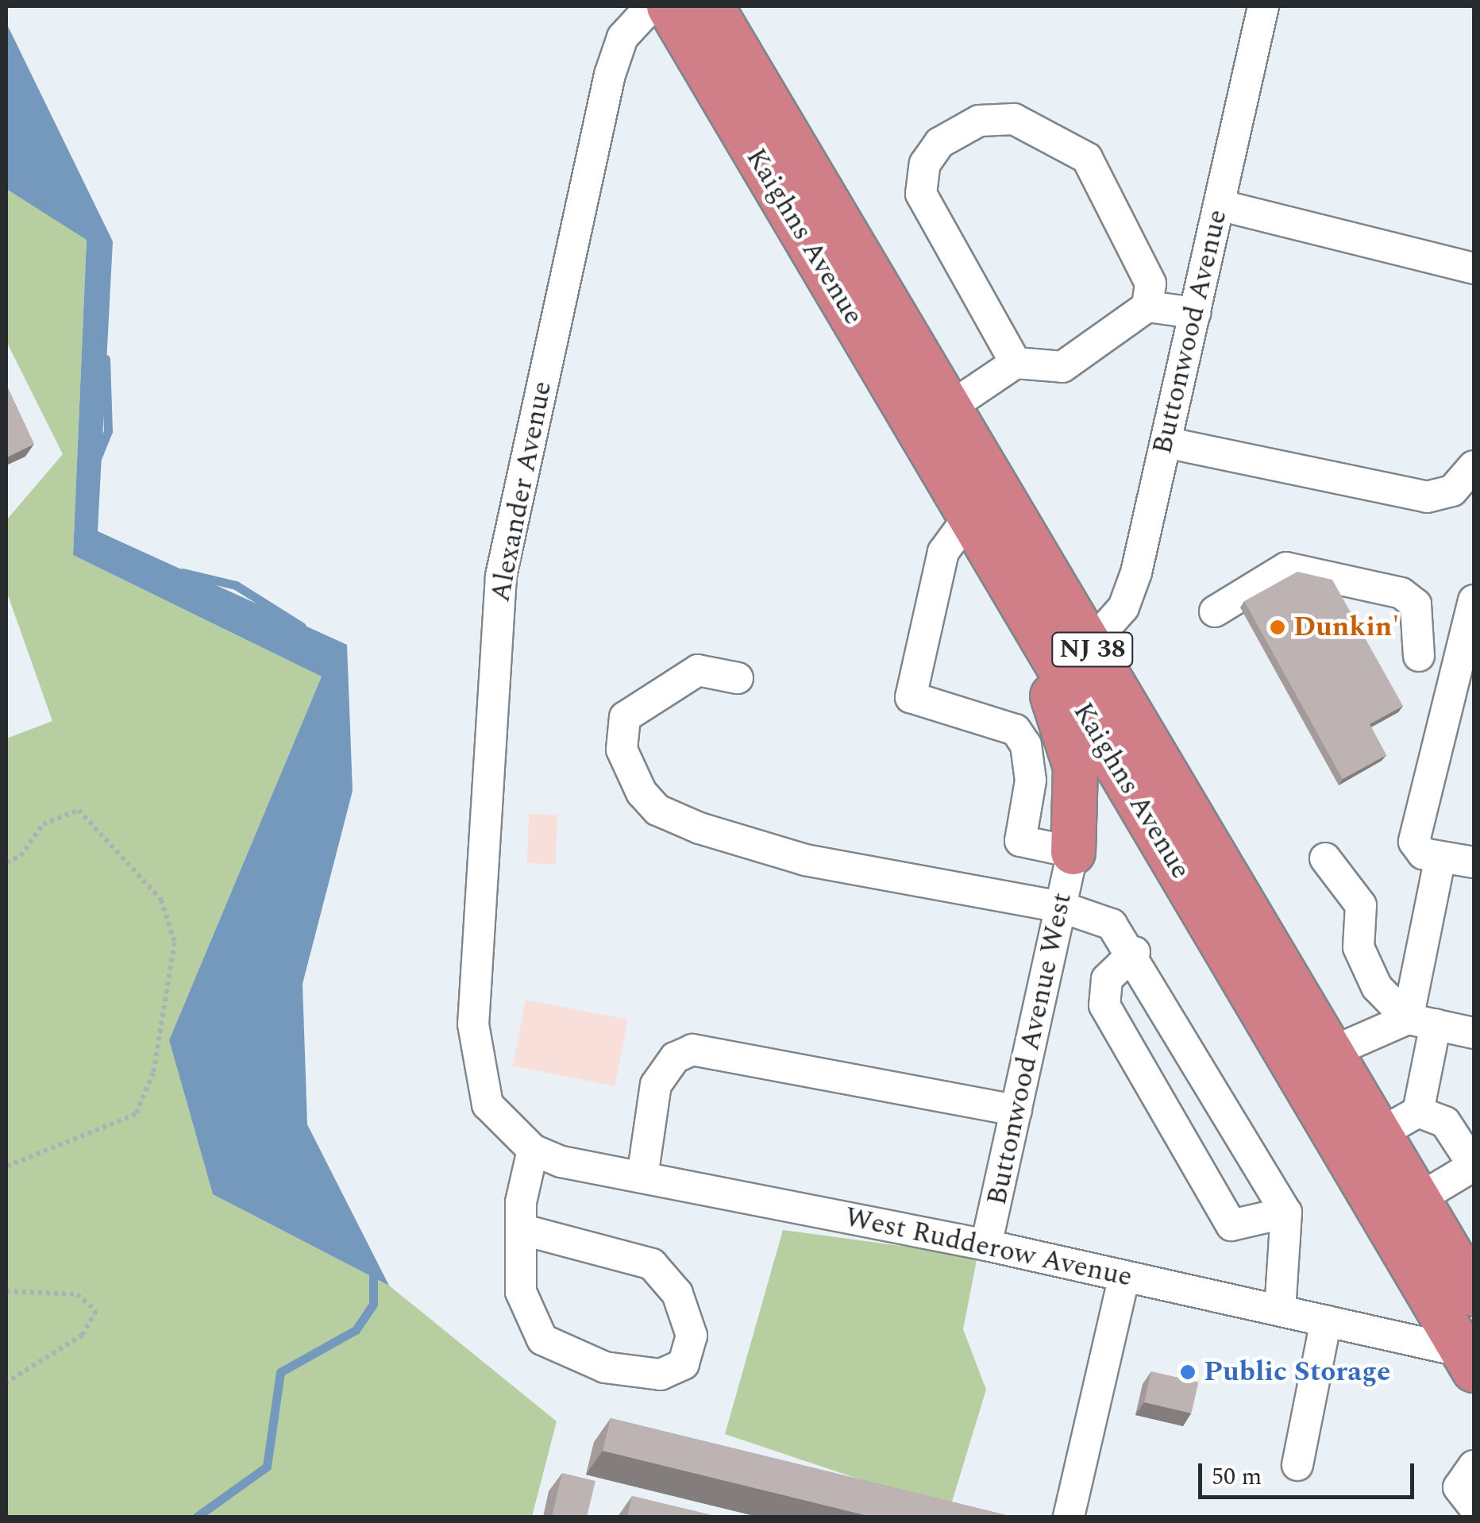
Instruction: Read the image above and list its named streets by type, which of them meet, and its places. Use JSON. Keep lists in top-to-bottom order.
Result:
{
  "streets": {
    "highway": ["Kaighns Avenue", "NJ 38"],
    "street": [
      "Buttonwood Avenue",
      "Alexander Avenue",
      "Buttonwood Avenue West",
      "West Rudderow Avenue"
    ]
  },
  "crossings": [
    ["Kaighns Avenue", "Buttonwood Avenue"],
    ["Kaighns Avenue", "West Rudderow Avenue"],
    ["Alexander Avenue", "West Rudderow Avenue"],
    ["Buttonwood Avenue West", "West Rudderow Avenue"]
  ],
  "places": ["Dunkin'", "Public Storage"],
  "scale_bar": "50 m"
}
